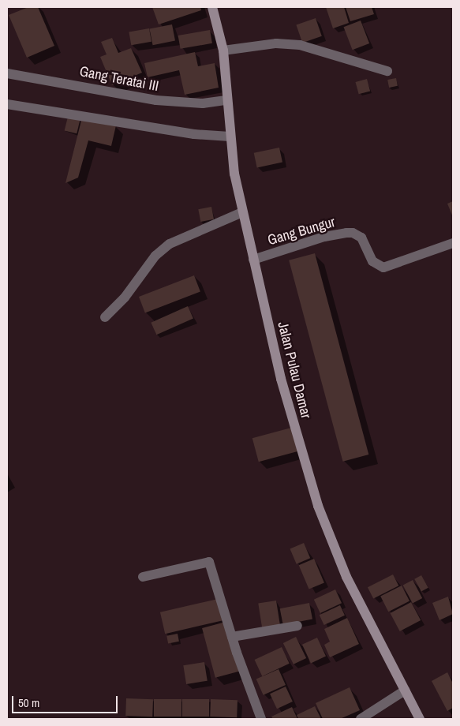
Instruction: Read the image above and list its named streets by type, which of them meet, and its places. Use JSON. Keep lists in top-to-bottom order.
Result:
{
  "streets": {
    "street": ["Gang Teratai III", "Gang Bungur", "Jalan Pulau Damar"]
  },
  "crossings": [
    ["Gang Teratai III", "Jalan Pulau Damar"],
    ["Gang Bungur", "Jalan Pulau Damar"]
  ],
  "scale_bar": "50 m"
}
